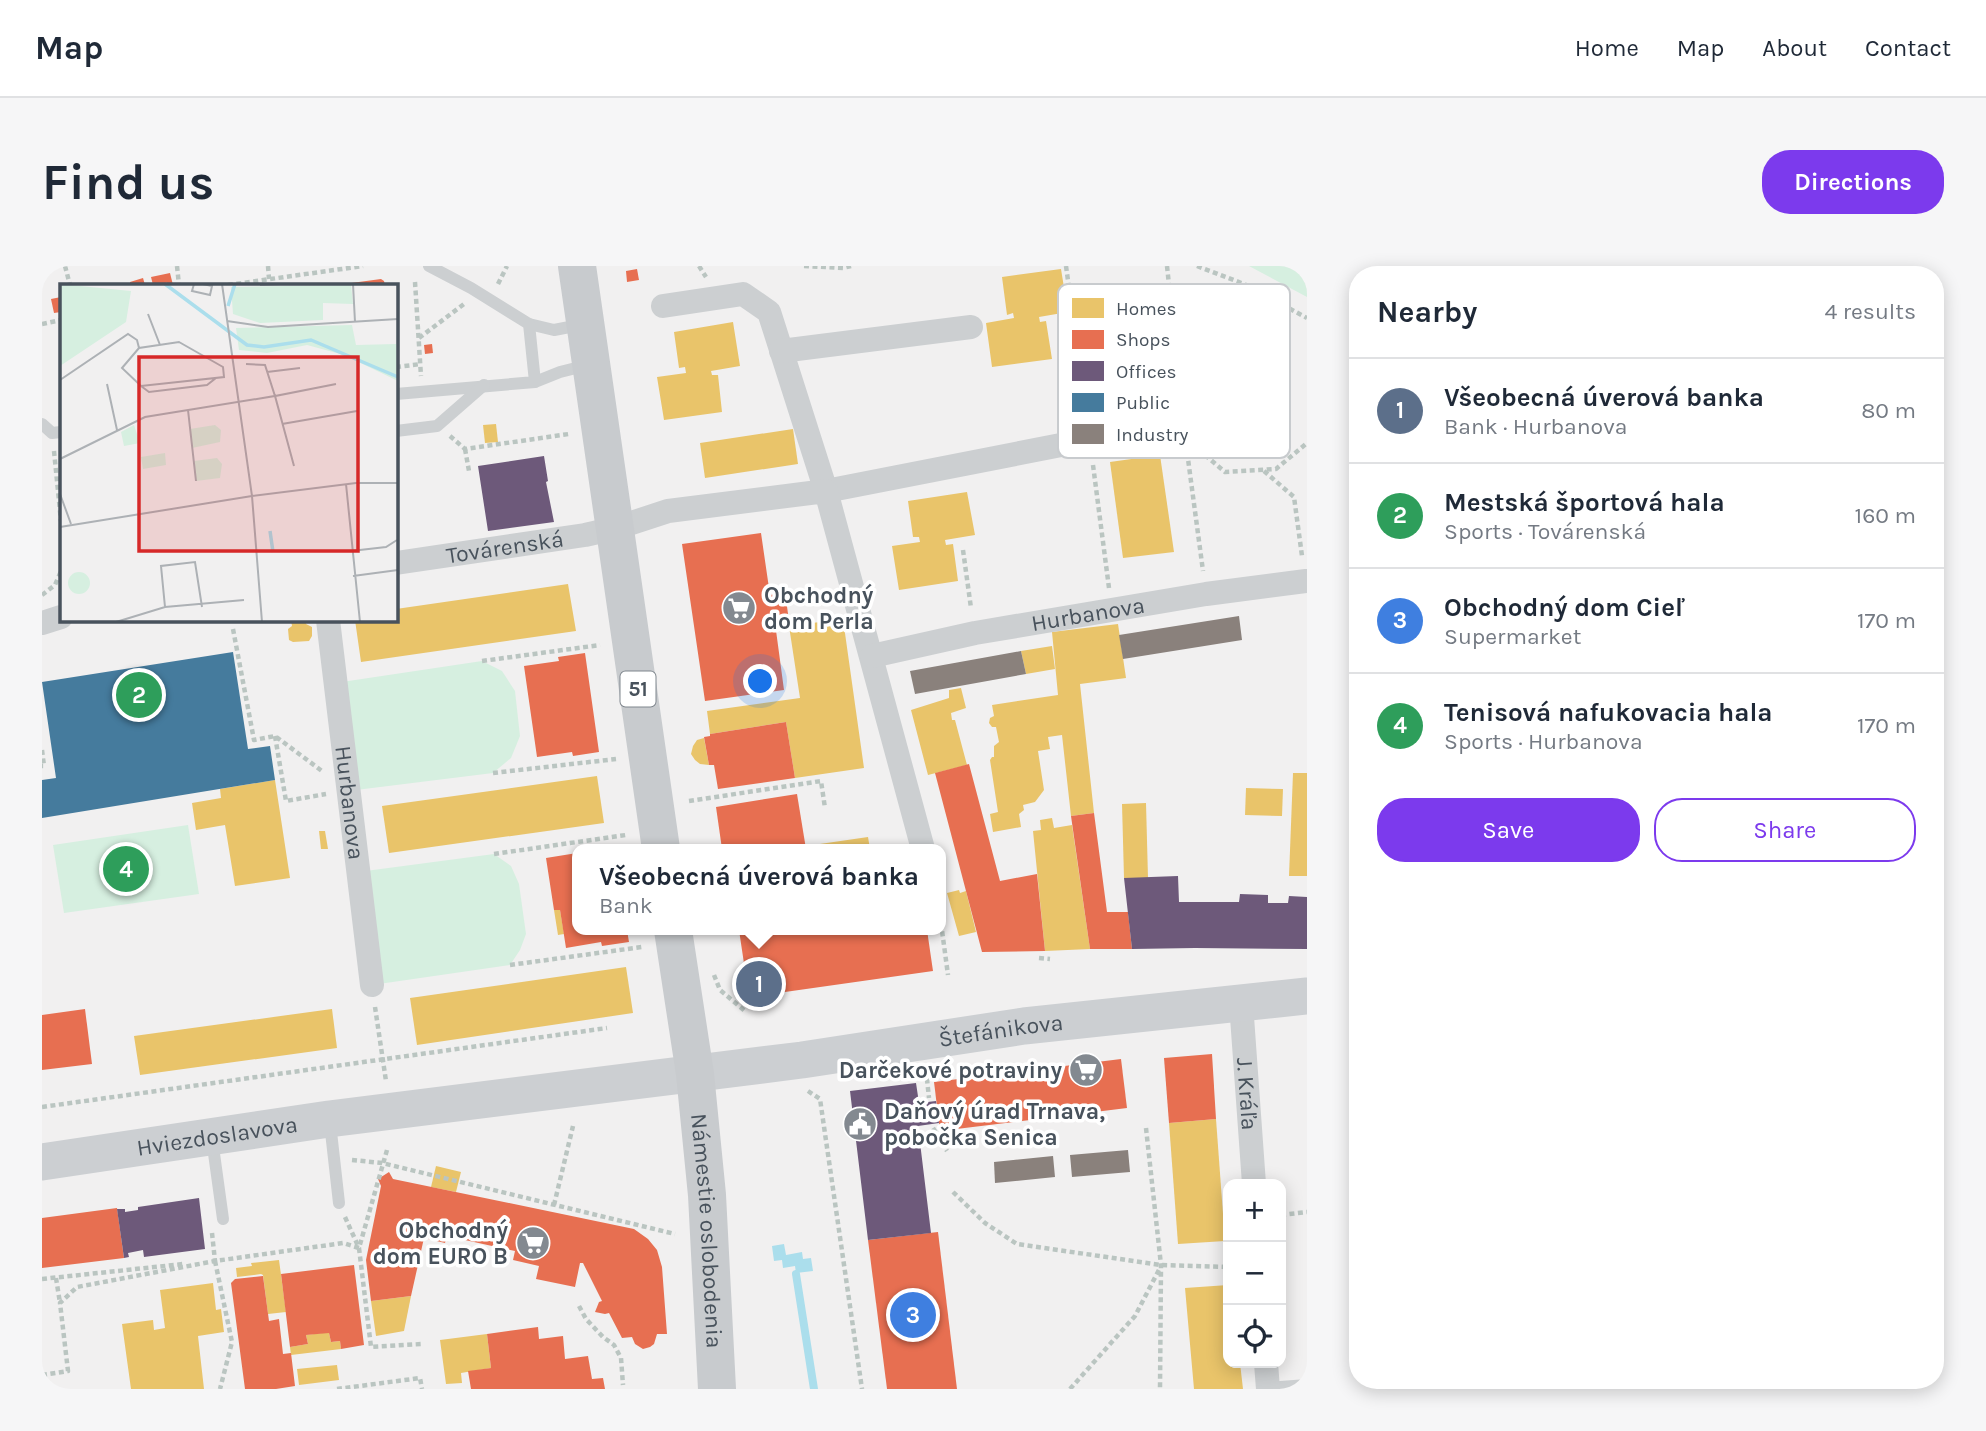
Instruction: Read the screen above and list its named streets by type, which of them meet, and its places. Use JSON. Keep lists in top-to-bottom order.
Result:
{
  "streets": {
    "main road": [
      "51",
      "Štefánikova",
      "Hviezdoslavova",
      "Námestie oslobodenia"
    ],
    "street": ["Továrenská", "Hurbanova", "J. Kráľa"]
  },
  "crossings": [
    ["Továrenská", "51"],
    ["Štefánikova", "J. Kráľa"],
    ["Štefánikova", "Hviezdoslavova"],
    ["Štefánikova", "Námestie oslobodenia"],
    ["Hviezdoslavova", "Námestie oslobodenia"]
  ],
  "places": {
    "supermarket": ["Obchodný dom Perla", "Darčekové potraviny", "Obchodný dom EURO B"],
    "public building": ["Daňový úrad Trnava, pobočka Senica"]
  },
  "legend": [
    "Homes",
    "Shops",
    "Offices",
    "Public",
    "Industry"
  ],
  "page": {
    "header": "Map",
    "nav": [
      "Home",
      "Map",
      "About",
      "Contact"
    ],
    "buttons": [
      "Directions",
      ["Save", "Share"]
    ],
    "title": "Find us",
    "heading": ["Nearby", "4 results"],
    "list": [
      {
        "mark": "1",
        "name": "Všeobecná úverová banka",
        "note": "Bank · Hurbanova",
        "value": "80 m"
      },
      {
        "mark": "2",
        "name": "Mestská športová hala",
        "note": "Sports · Továrenská",
        "value": "160 m"
      },
      {
        "mark": "3",
        "name": "Obchodný dom Cieľ",
        "note": "Supermarket",
        "value": "170 m"
      },
      {
        "mark": "4",
        "name": "Tenisová nafukovacia hala",
        "note": "Sports · Hurbanova",
        "value": "170 m"
      }
    ],
    "pins": [
      "2",
      "4",
      "1",
      "3"
    ],
    "popup": ["Všeobecná úverová banka", "Bank"],
    "map_buttons": ["+", "−"]
  }
}
